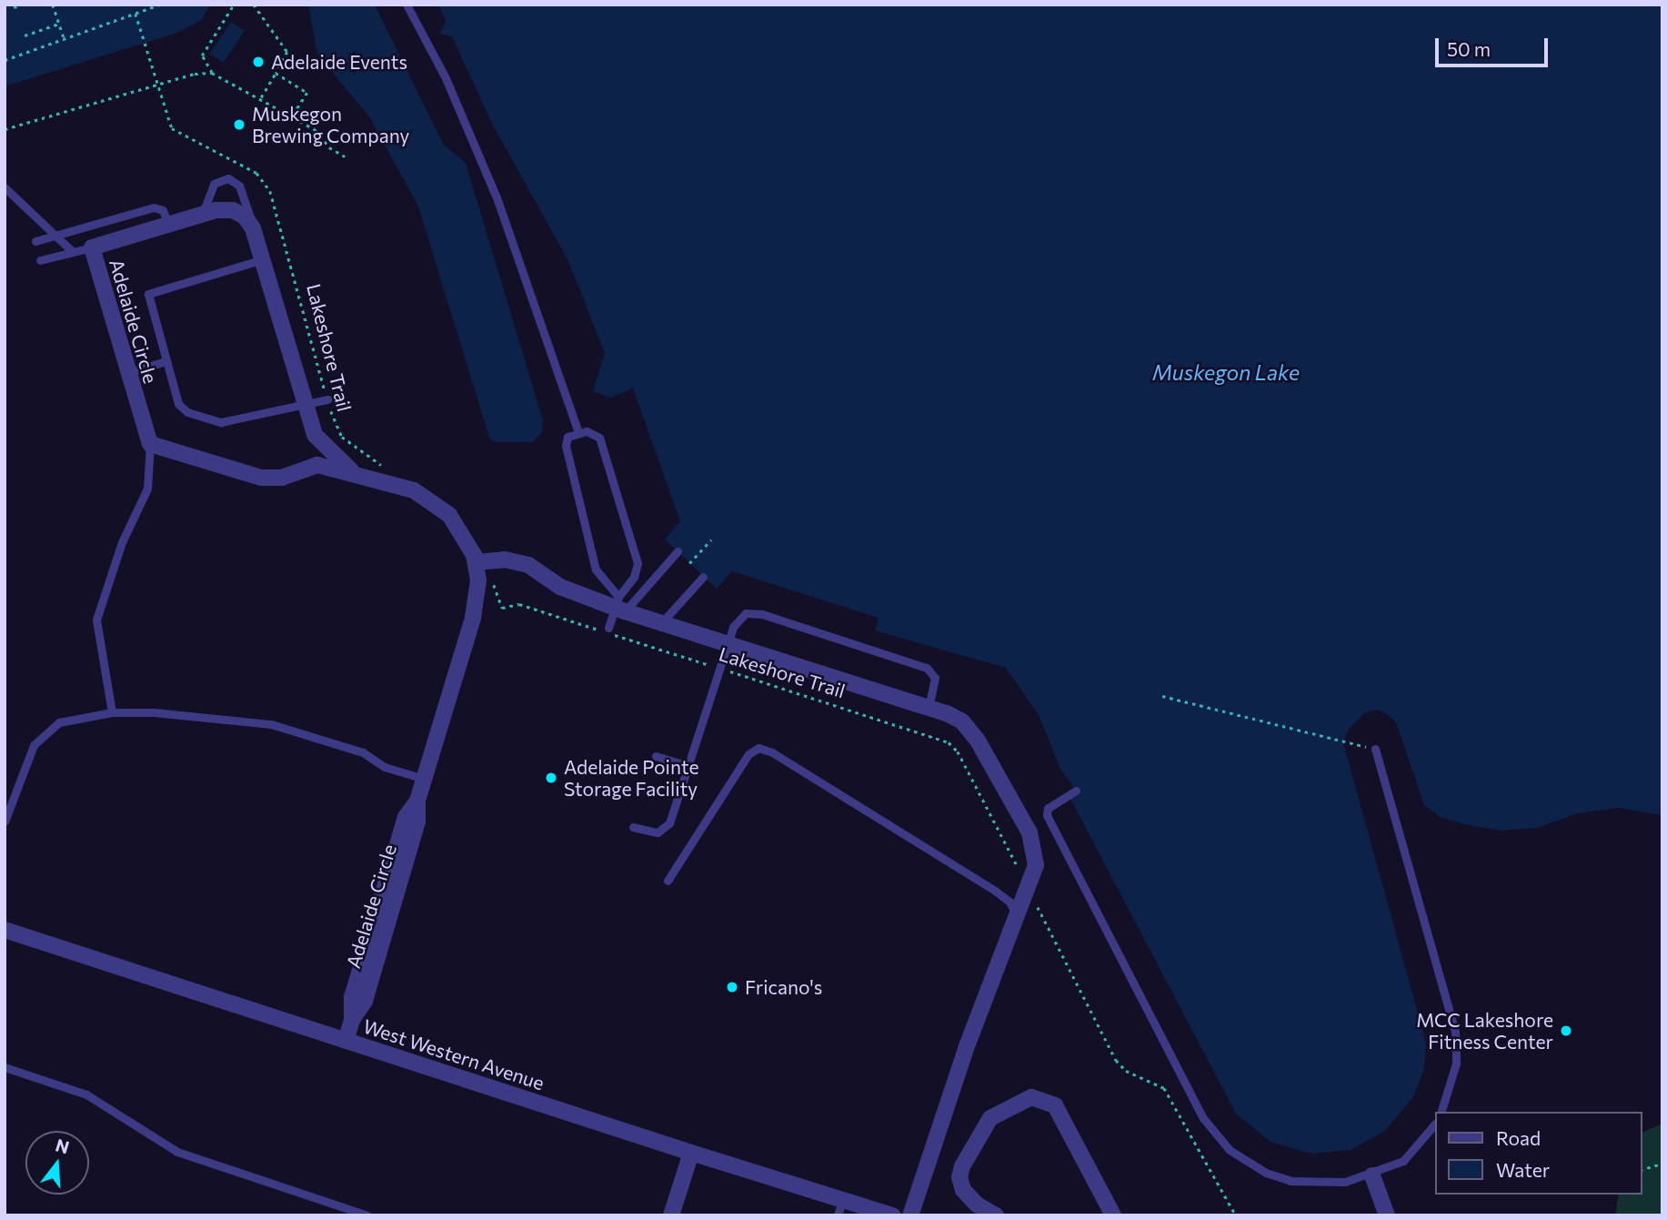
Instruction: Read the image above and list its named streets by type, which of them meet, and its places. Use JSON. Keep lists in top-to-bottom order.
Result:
{
  "streets": {
    "street": ["Adelaide Circle", "West Western Avenue"],
    "path": ["Lakeshore Trail"]
  },
  "crossings": [
    ["Adelaide Circle", "Lakeshore Trail"],
    ["Adelaide Circle", "West Western Avenue"]
  ],
  "water": ["Muskegon Lake"],
  "places": [
    "Adelaide Events",
    "Muskegon Brewing Company",
    "Adelaide Pointe Storage Facility",
    "Fricano's",
    "MCC Lakeshore Fitness Center"
  ],
  "legend": ["Road", "Water"],
  "scale_bar": "50 m",
  "north": "top"
}
